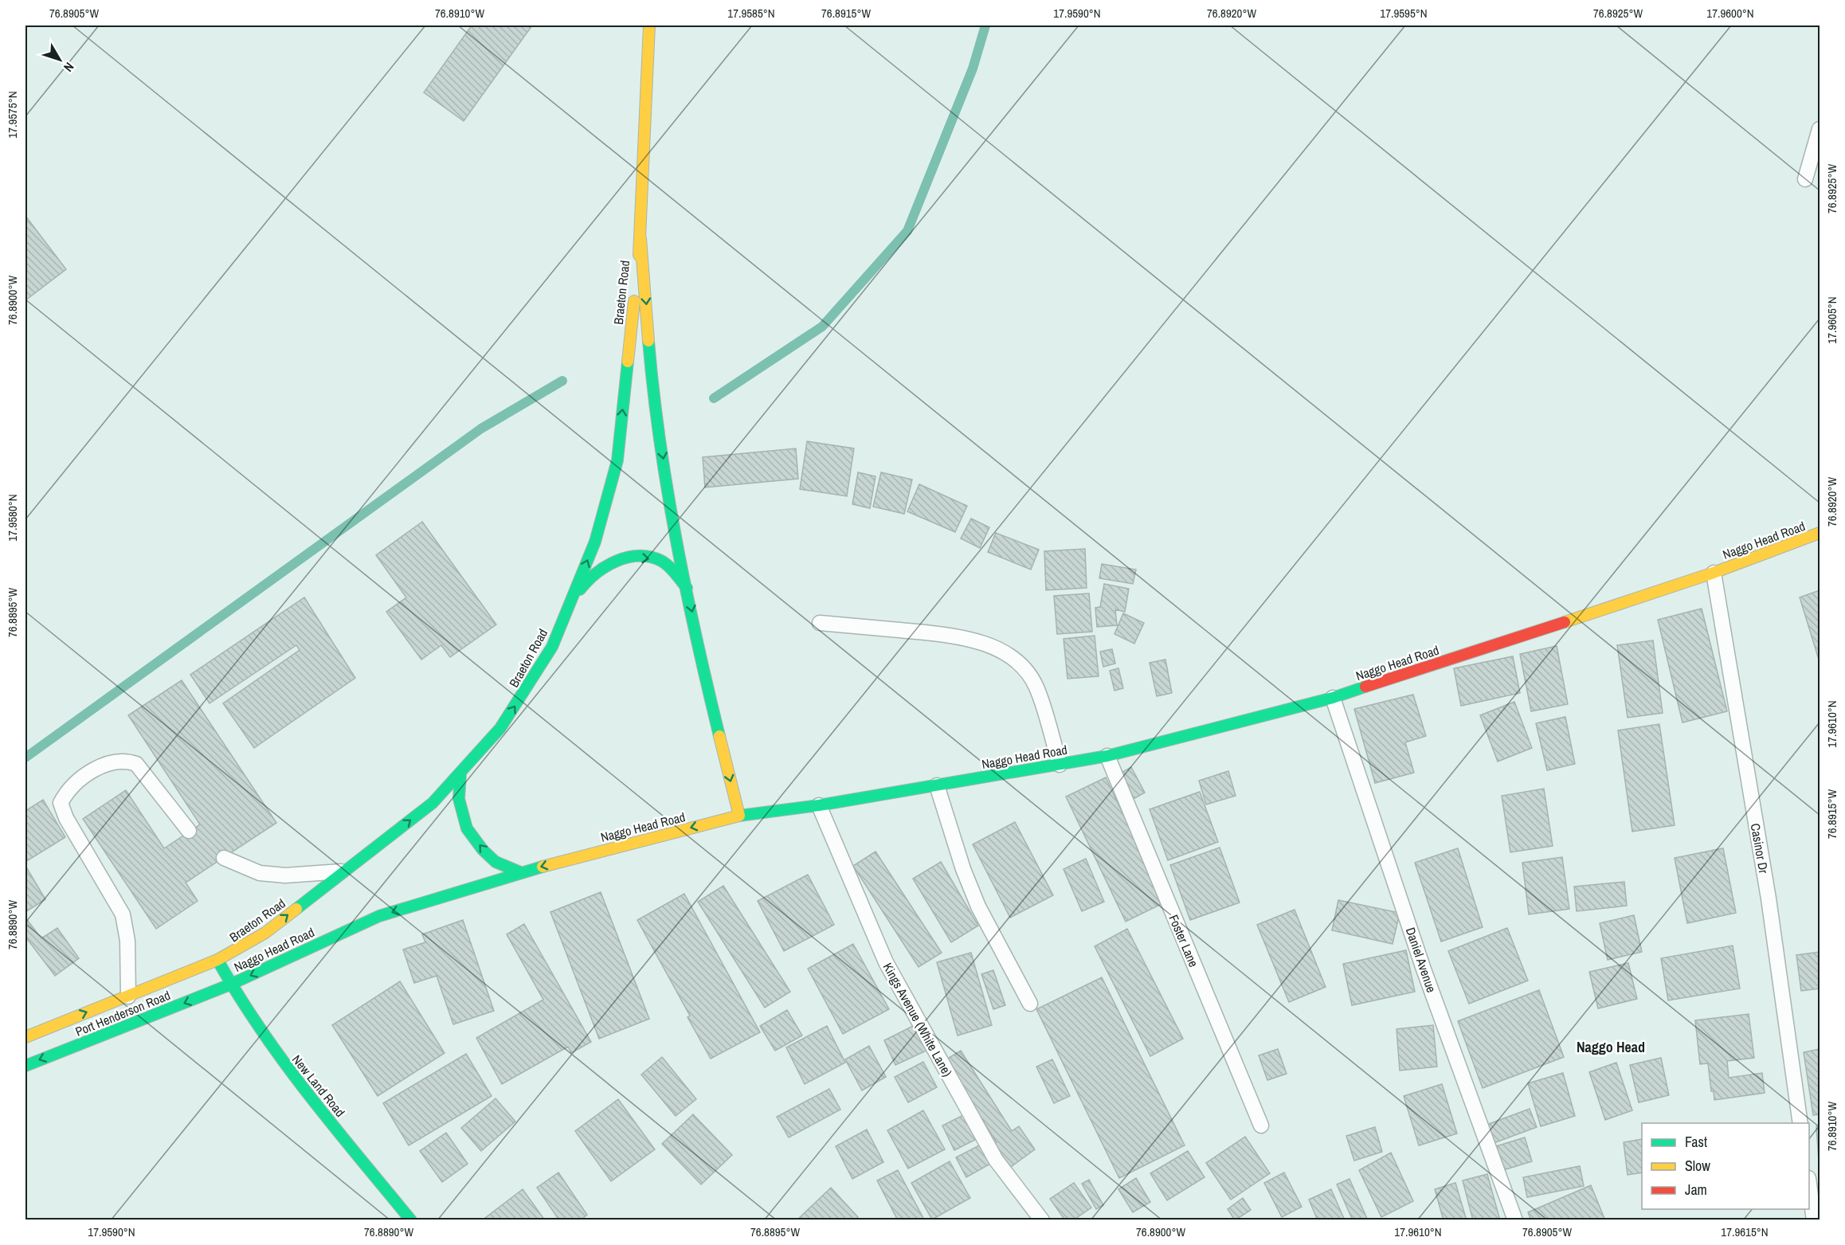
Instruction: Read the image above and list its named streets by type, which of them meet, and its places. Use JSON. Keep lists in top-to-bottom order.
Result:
{
  "streets": {
    "main road": [
      "Braeton Road",
      "Naggo Head Road",
      "Port Henderson Road",
      "New Land Road"
    ],
    "lane": [
      "Casinor Dr",
      "Foster Lane",
      "Daniel Avenue",
      "Kings Avenue (White Lane)"
    ]
  },
  "crossings": [
    ["Braeton Road", "Naggo Head Road"],
    ["Braeton Road", "Port Henderson Road"],
    ["Braeton Road", "New Land Road"],
    ["Naggo Head Road", "Casinor Dr"],
    ["Naggo Head Road", "Foster Lane"],
    ["Naggo Head Road", "Daniel Avenue"],
    ["Naggo Head Road", "Port Henderson Road"],
    ["Naggo Head Road", "Kings Avenue (White Lane)"],
    ["Naggo Head Road", "New Land Road"],
    ["Port Henderson Road", "New Land Road"]
  ],
  "districts": ["Naggo Head"],
  "legend": ["Fast", "Slow", "Jam"],
  "north": "bottom right",
  "coordinates": [
    "76.8905°W",
    "76.8910°W",
    "17.9585°N",
    "76.8915°W",
    "17.9590°N",
    "76.8920°W",
    "17.9595°N",
    "76.8925°W",
    "17.9600°N",
    "17.9575°N",
    "76.8900°W",
    "17.9605°N",
    "17.9580°N",
    "76.8895°W",
    "17.9610°N",
    "76.8890°W",
    "17.9615°N"
  ]
}
